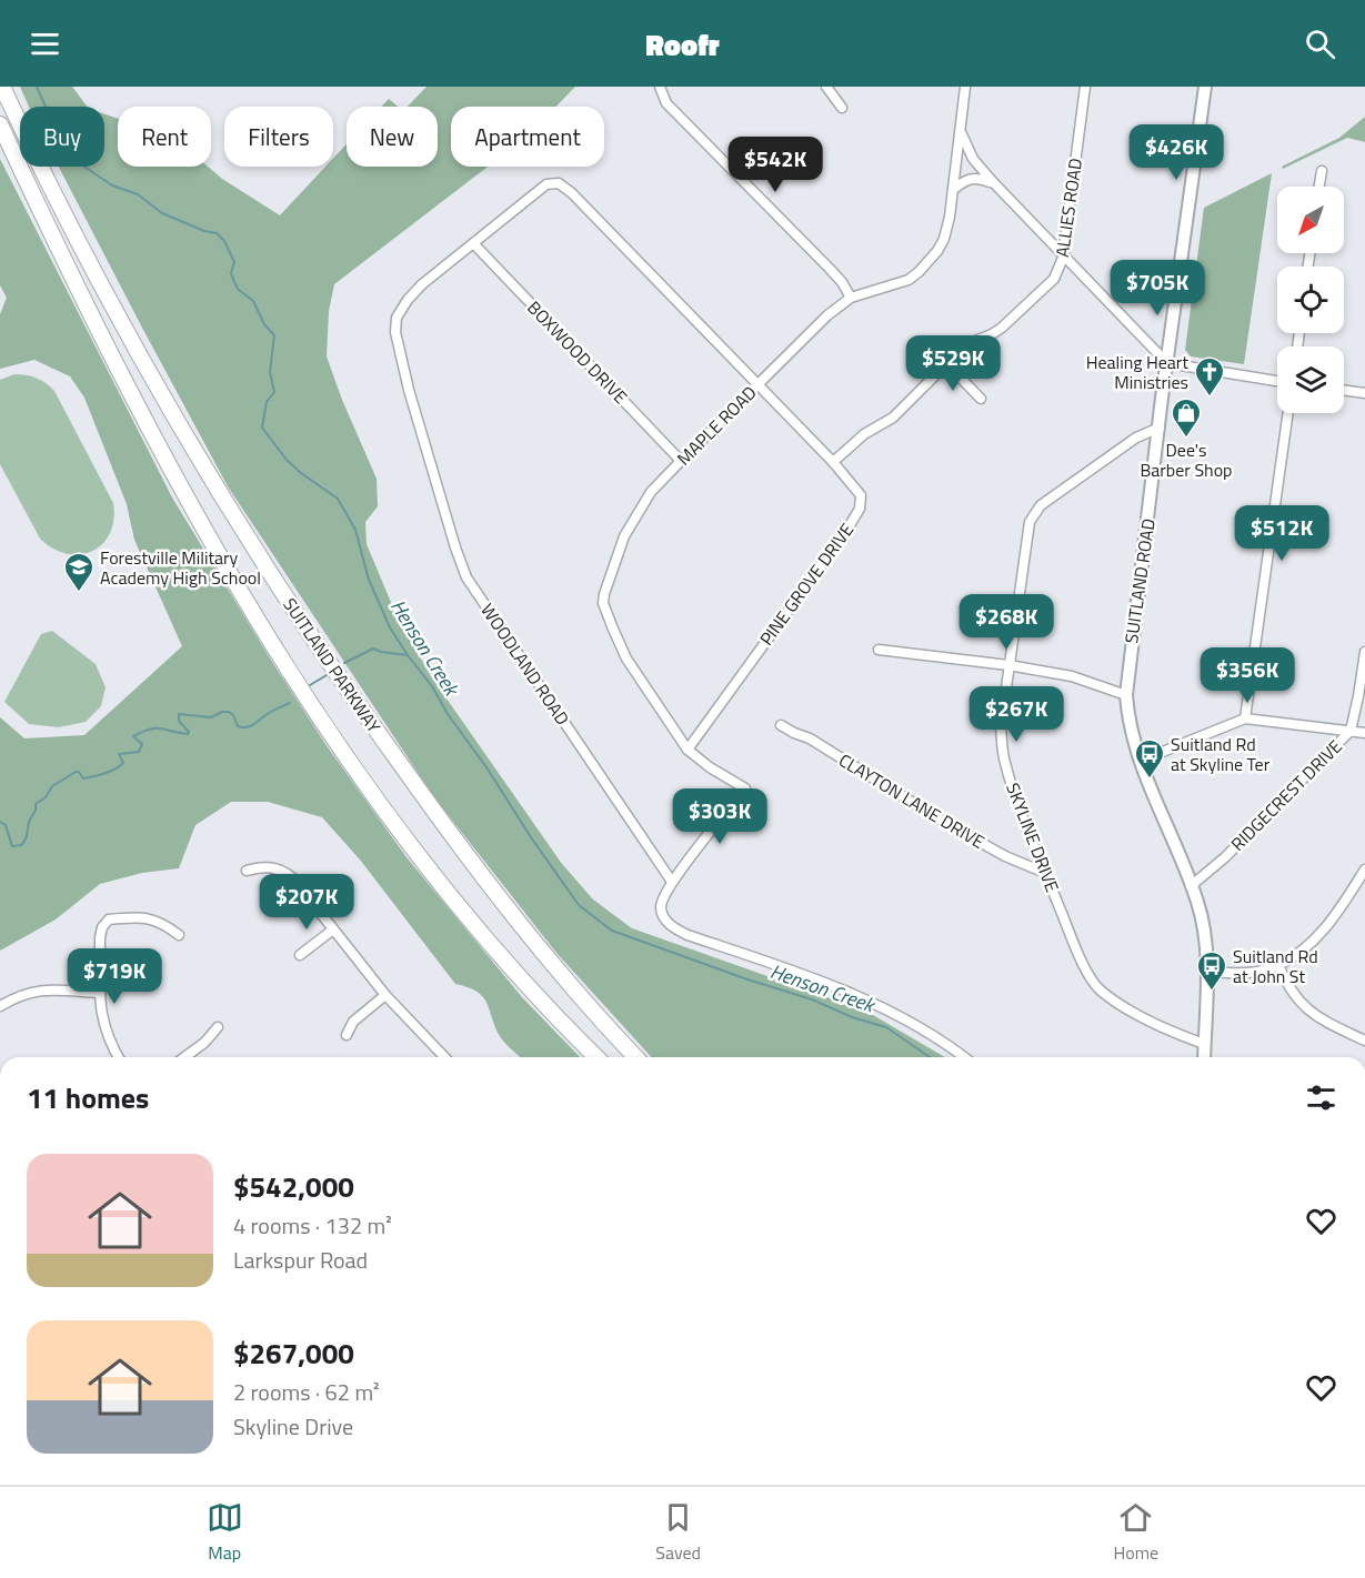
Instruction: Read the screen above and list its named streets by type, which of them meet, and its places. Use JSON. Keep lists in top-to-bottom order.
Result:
{
  "streets": {
    "highway": ["SUITLAND PARKWAY"],
    "main road": ["SUITLAND ROAD"],
    "street": [
      "ALLIES ROAD",
      "BOXWOOD DRIVE",
      "MAPLE ROAD",
      "PINE GROVE DRIVE",
      "WOODLAND ROAD",
      "RIDGECREST DRIVE",
      "CLAYTON LANE DRIVE",
      "SKYLINE DRIVE"
    ]
  },
  "crossings": [
    ["ALLIES ROAD", "PINE GROVE DRIVE"],
    ["BOXWOOD DRIVE", "MAPLE ROAD"],
    ["BOXWOOD DRIVE", "WOODLAND ROAD"],
    ["MAPLE ROAD", "PINE GROVE DRIVE"],
    ["MAPLE ROAD", "WOODLAND ROAD"],
    ["SUITLAND ROAD", "RIDGECREST DRIVE"],
    ["SUITLAND ROAD", "SKYLINE DRIVE"],
    ["PINE GROVE DRIVE", "WOODLAND ROAD"],
    ["CLAYTON LANE DRIVE", "SKYLINE DRIVE"]
  ],
  "water": ["Henson Creek"],
  "places": {
    "church": ["Healing Heart Ministries"],
    "shop": ["Dee's Barber Shop"],
    "school or university": ["Forestville Military Academy High School"],
    "bus stop": ["Suitland Rd at Skyline Ter", "Suitland Rd at John St"]
  },
  "north": "bottom left",
  "page": {
    "header": "Roofr",
    "chip": [
      "Buy",
      "Rent",
      "Filters",
      "New",
      "Apartment"
    ],
    "price": [
      "$426K",
      "$542K",
      "$705K",
      "$529K",
      "$512K",
      "$268K",
      "$356K",
      "$267K",
      "$303K",
      "$207K",
      "$719K"
    ],
    "heading": "11 homes",
    "list": [
      {
        "name": "$542,000",
        "note": "4 rooms · 132 m² · Larkspur Road"
      },
      {
        "name": "$267,000",
        "note": "2 rooms · 62 m² · Skyline Drive"
      }
    ],
    "tabs": ["Map", "Saved", "Home"]
  }
}
